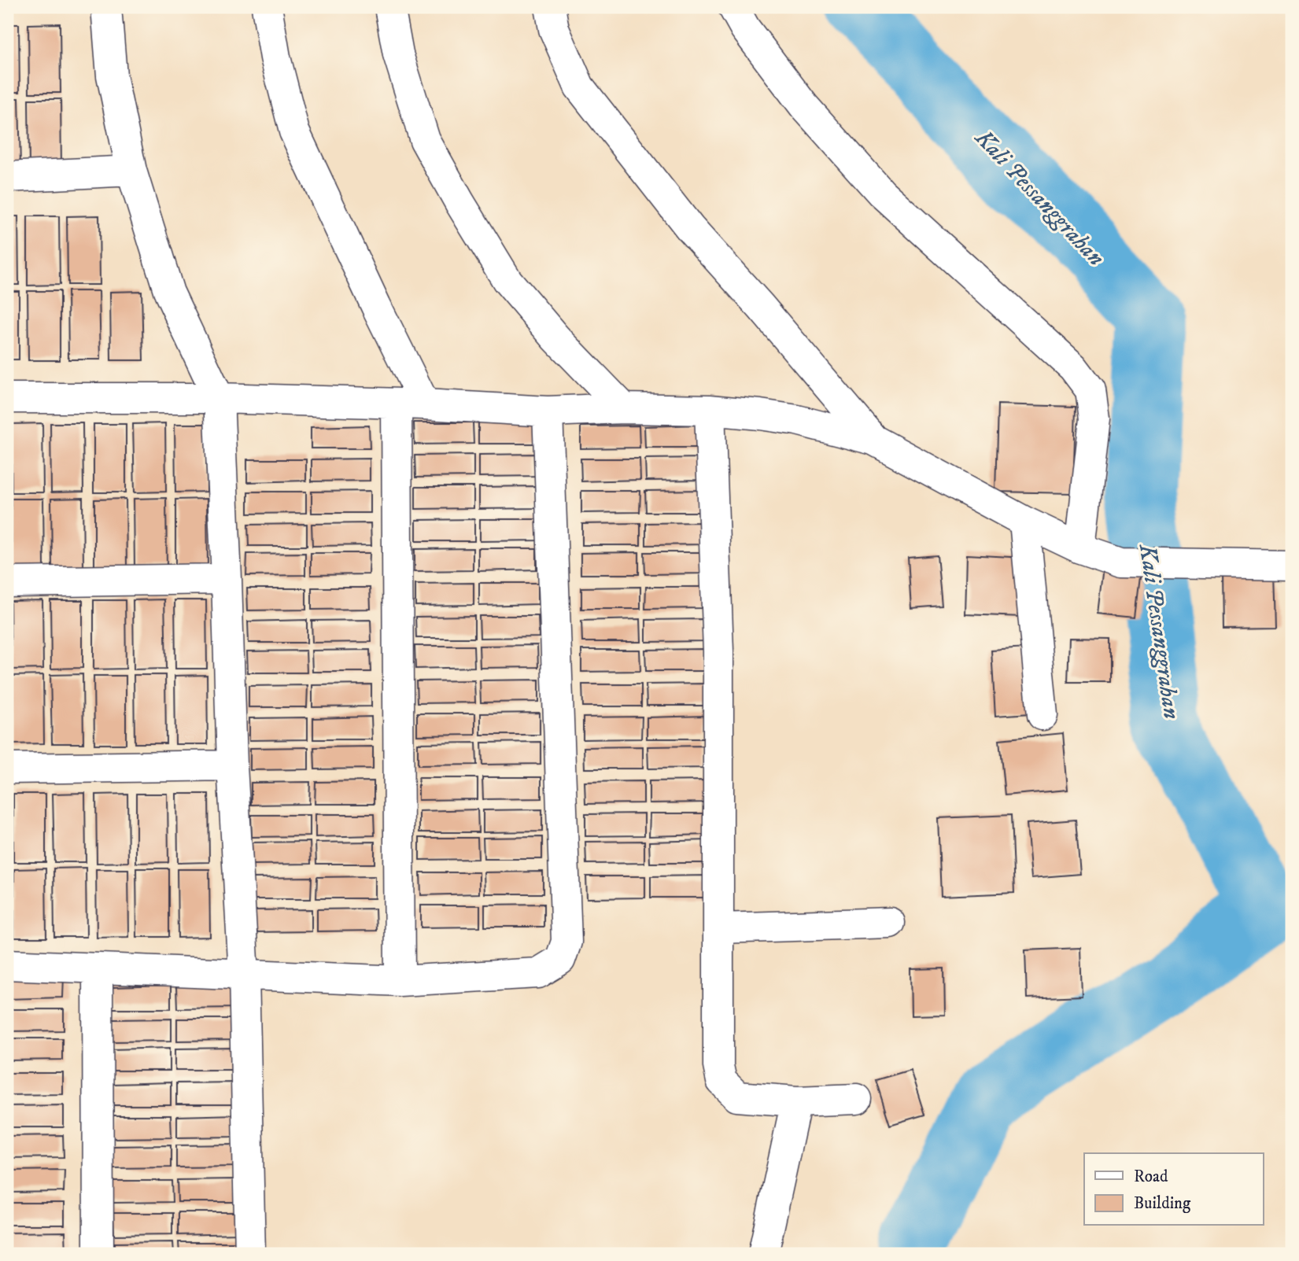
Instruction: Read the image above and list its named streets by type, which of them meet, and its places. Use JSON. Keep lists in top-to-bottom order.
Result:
{
  "water": ["Kali Pessanggrahan"],
  "legend": ["Road", "Building"]
}
